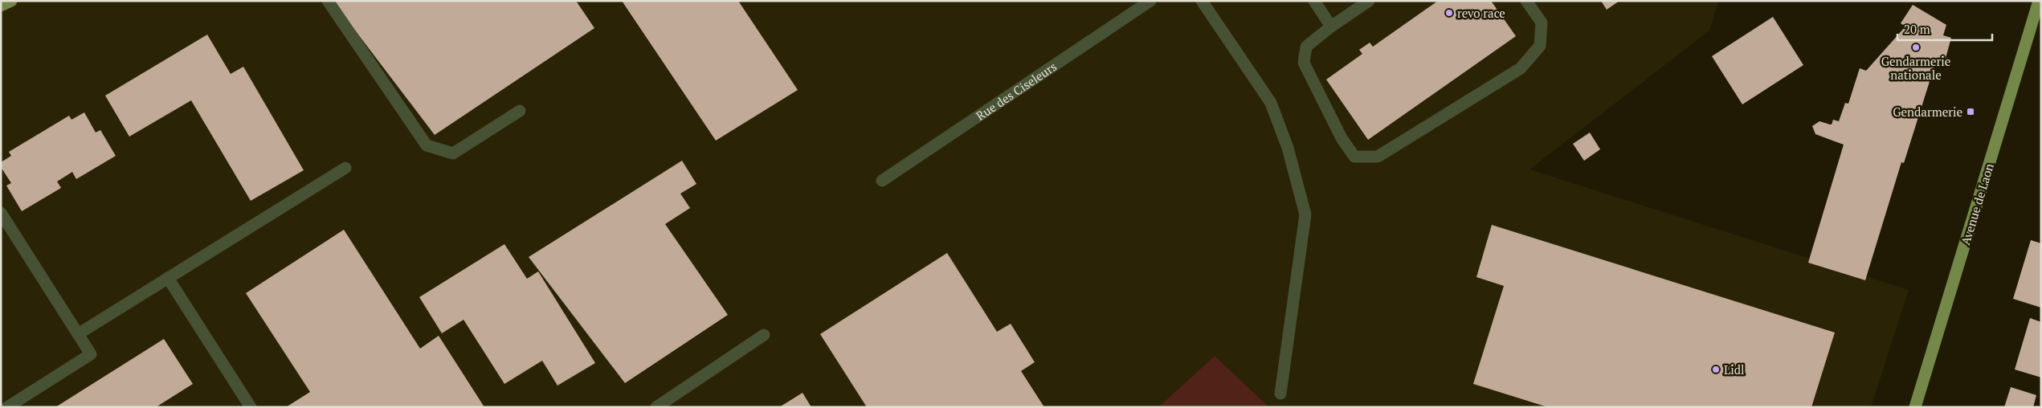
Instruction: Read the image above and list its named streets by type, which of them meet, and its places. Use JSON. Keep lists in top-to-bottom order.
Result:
{
  "streets": {
    "main road": ["Avenue de Laon"],
    "street": ["Rue des Ciseleurs"]
  },
  "places": {
    "other": ["revo race", "Gendarmerie nationale", "Lidl"],
    "transit": ["Gendarmerie"]
  },
  "scale_bar": "20 m"
}
